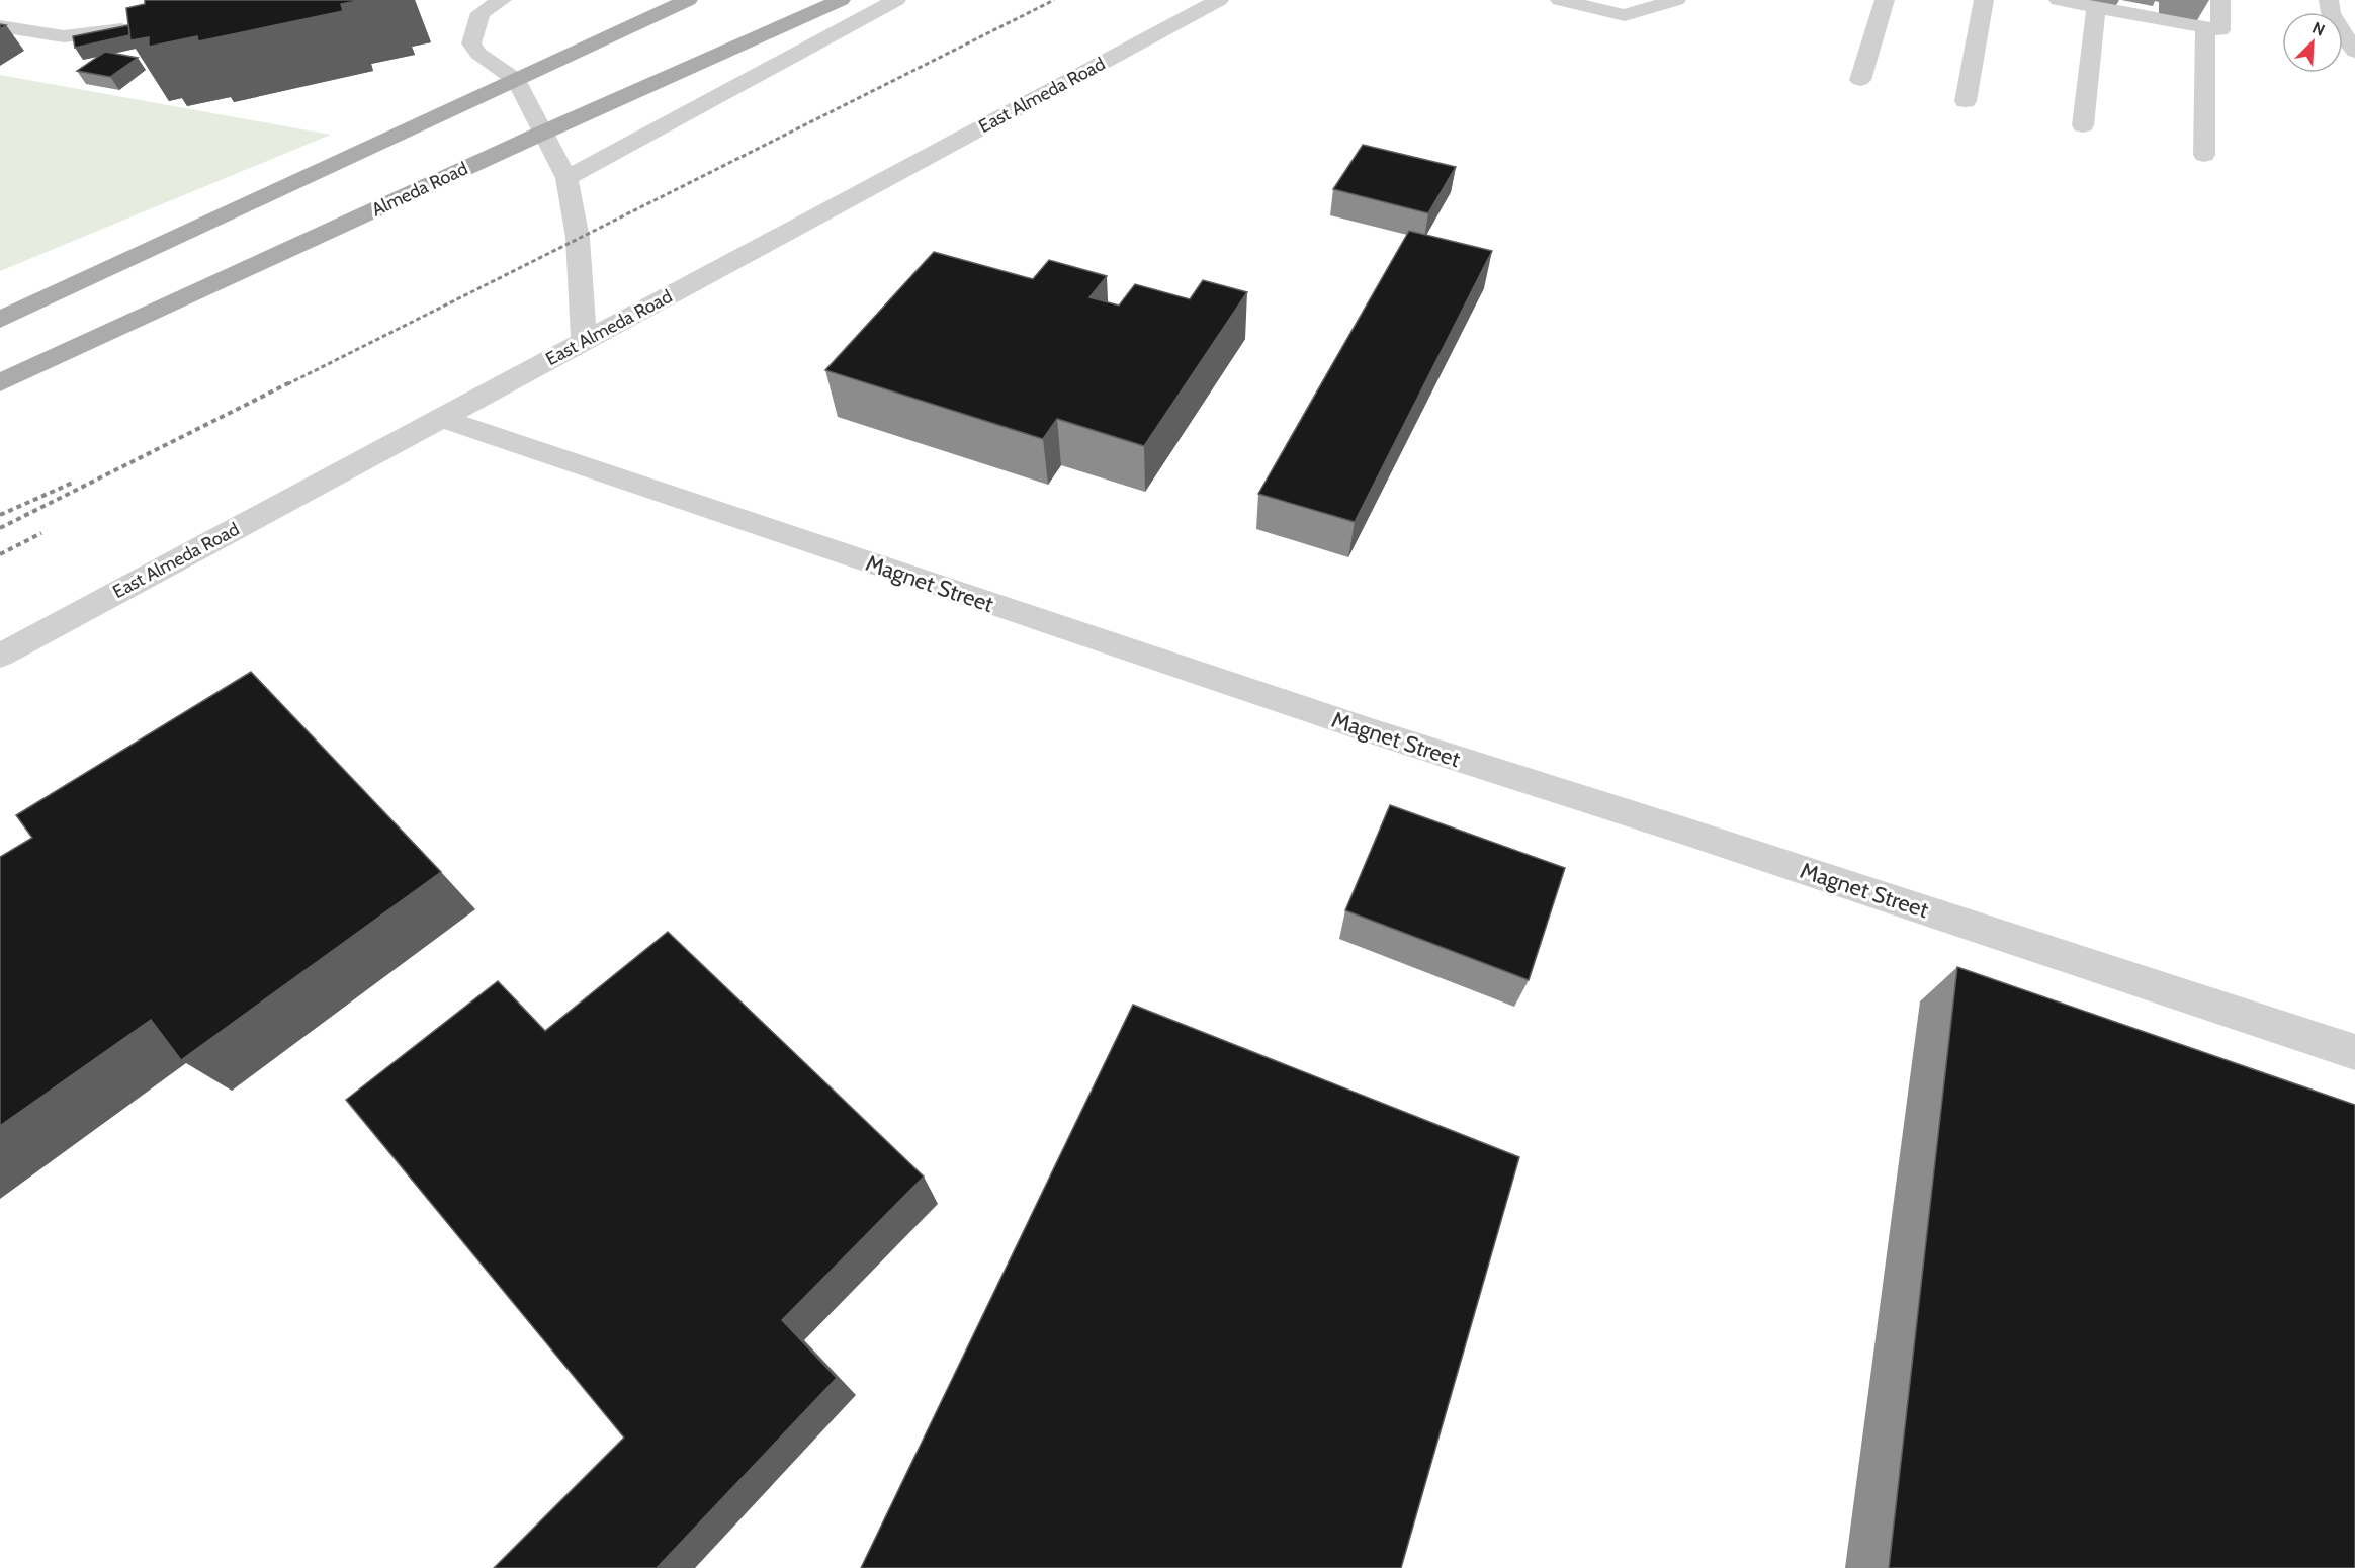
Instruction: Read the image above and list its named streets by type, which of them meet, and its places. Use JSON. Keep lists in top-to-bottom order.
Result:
{
  "streets": {
    "main road": ["Almeda Road"],
    "street": ["East Almeda Road", "Magnet Street"]
  },
  "crossings": [
    ["East Almeda Road", "Magnet Street"]
  ],
  "north": "top right"
}
